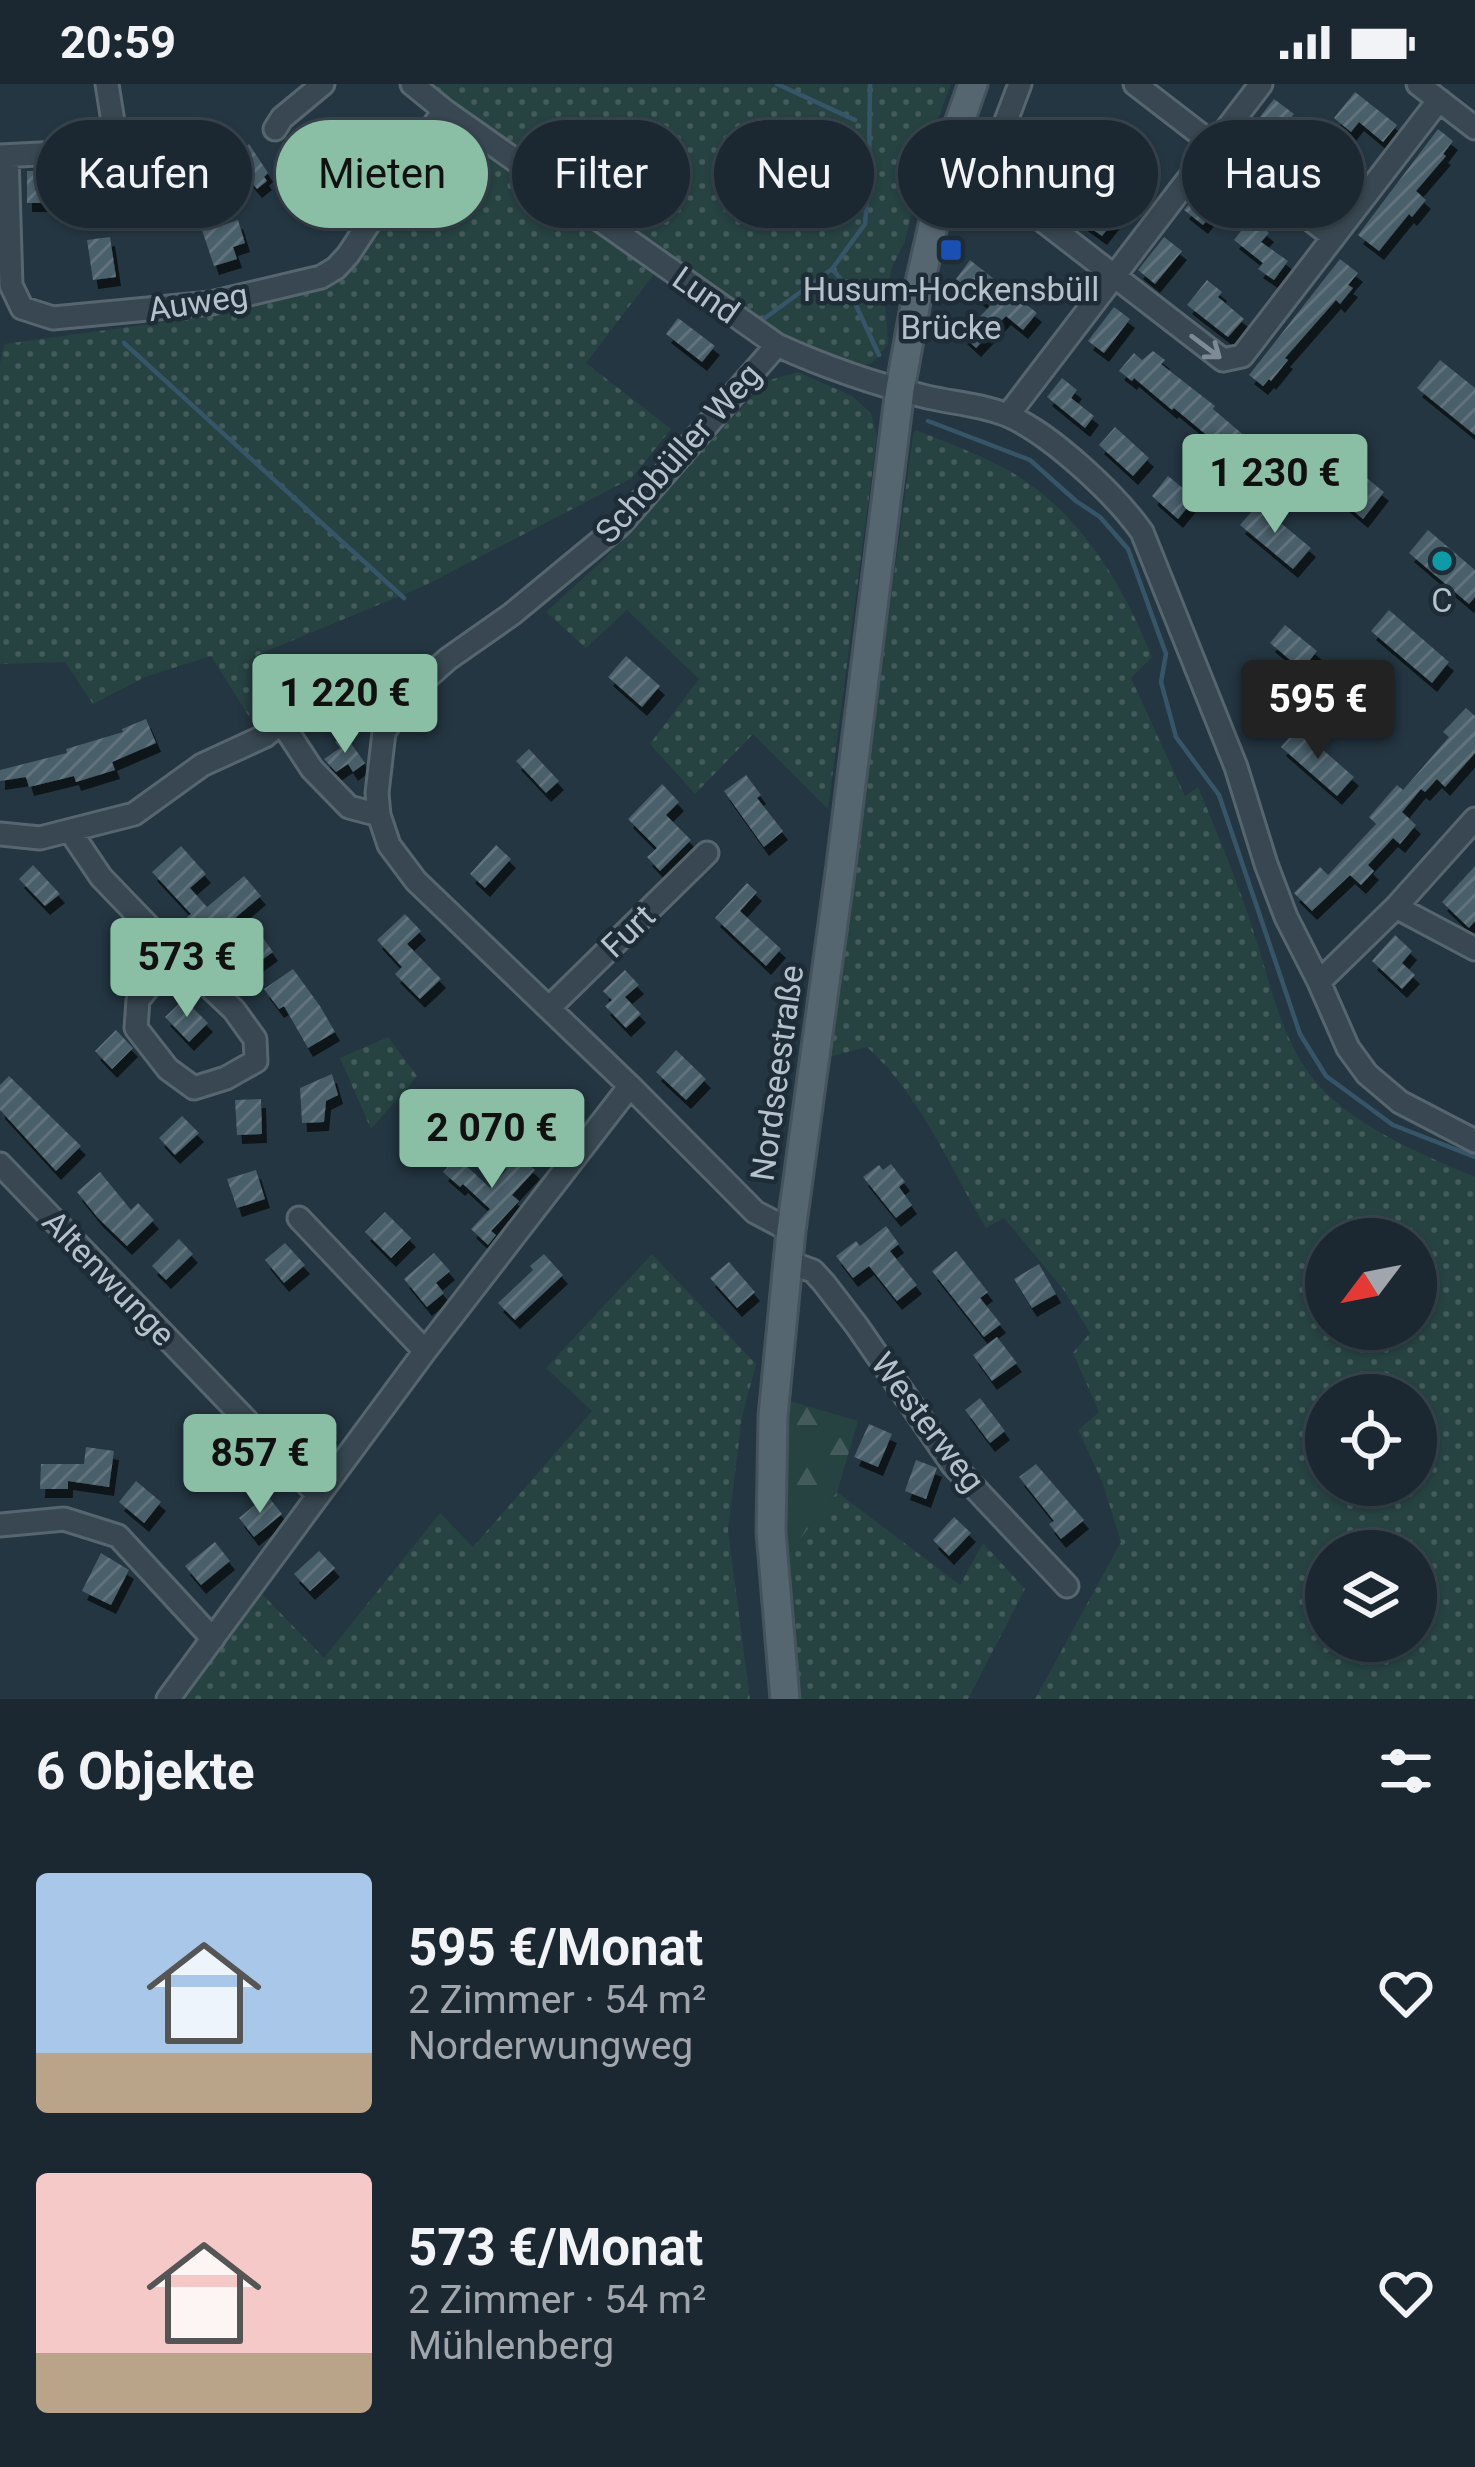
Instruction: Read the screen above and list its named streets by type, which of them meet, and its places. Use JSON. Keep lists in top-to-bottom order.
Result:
{
  "streets": {
    "main road": ["Nordseestraße"],
    "street": [
      "Lund",
      "Auweg",
      "Schobüller Weg",
      "Furt",
      "Altenwunge",
      "Westerweg"
    ]
  },
  "crossings": [
    ["Lund", "Auweg"],
    ["Lund", "Schobüller Weg"],
    ["Lund", "Nordseestraße"],
    ["Schobüller Weg", "Furt"],
    ["Schobüller Weg", "Nordseestraße"],
    ["Nordseestraße", "Westerweg"]
  ],
  "places": {
    "transit": ["Husum-Hockensbüll Brücke"],
    "other": ["C"]
  },
  "north": "bottom left",
  "page": {
    "status": "20:59",
    "chip": [
      "Kaufen",
      "Mieten",
      "Filter",
      "Neu",
      "Wohnung",
      "Haus"
    ],
    "price": [
      "1 230 €",
      "1 220 €",
      "595 €",
      "573 €",
      "2 070 €",
      "857 €"
    ],
    "heading": "6 Objekte",
    "list": [
      {
        "name": "595 €/Monat",
        "note": "2 Zimmer · 54 m² · Norderwungweg"
      },
      {
        "name": "573 €/Monat",
        "note": "2 Zimmer · 54 m² · Mühlenberg"
      }
    ]
  }
}
